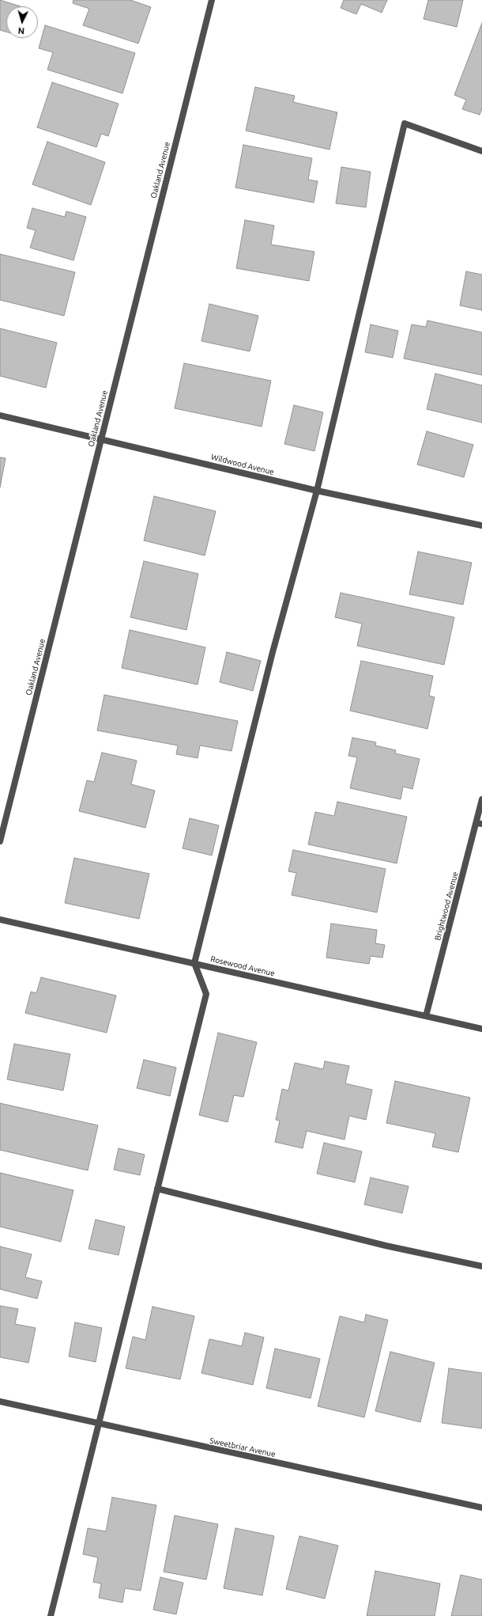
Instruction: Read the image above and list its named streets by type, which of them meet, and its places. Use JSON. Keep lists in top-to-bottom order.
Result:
{
  "streets": {
    "street": [
      "Oakland Avenue",
      "Wildwood Avenue",
      "Brightwood Avenue",
      "Rosewood Avenue",
      "Sweetbriar Avenue"
    ]
  },
  "crossings": [
    ["Oakland Avenue", "Wildwood Avenue"],
    ["Brightwood Avenue", "Rosewood Avenue"]
  ],
  "north": "bottom"
}
